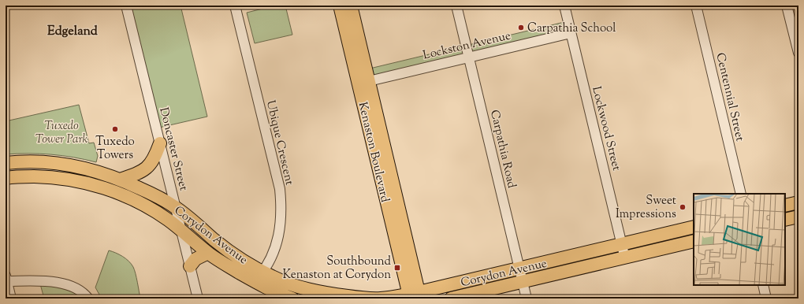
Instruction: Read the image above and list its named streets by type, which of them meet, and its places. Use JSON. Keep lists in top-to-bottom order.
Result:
{
  "streets": {
    "main road": ["Kenaston Boulevard", "Corydon Avenue"],
    "street": [
      "Lockston Avenue",
      "Centennial Street",
      "Lockwood Street",
      "Ubique Crescent",
      "Doncaster Street",
      "Carpathia Road"
    ]
  },
  "crossings": [
    ["Lockston Avenue", "Lockwood Street"],
    ["Lockston Avenue", "Carpathia Road"],
    ["Lockston Avenue", "Kenaston Boulevard"],
    ["Lockwood Street", "Corydon Avenue"],
    ["Ubique Crescent", "Corydon Avenue"],
    ["Doncaster Street", "Corydon Avenue"],
    ["Carpathia Road", "Corydon Avenue"],
    ["Kenaston Boulevard", "Corydon Avenue"]
  ],
  "districts": ["Edgeland"],
  "parks": ["Tuxedo Tower Park"],
  "places": {
    "other": ["Carpathia School", "Tuxedo Towers", "Sweet Impressions"],
    "transit": ["Southbound Kenaston at Corydon"]
  }
}
